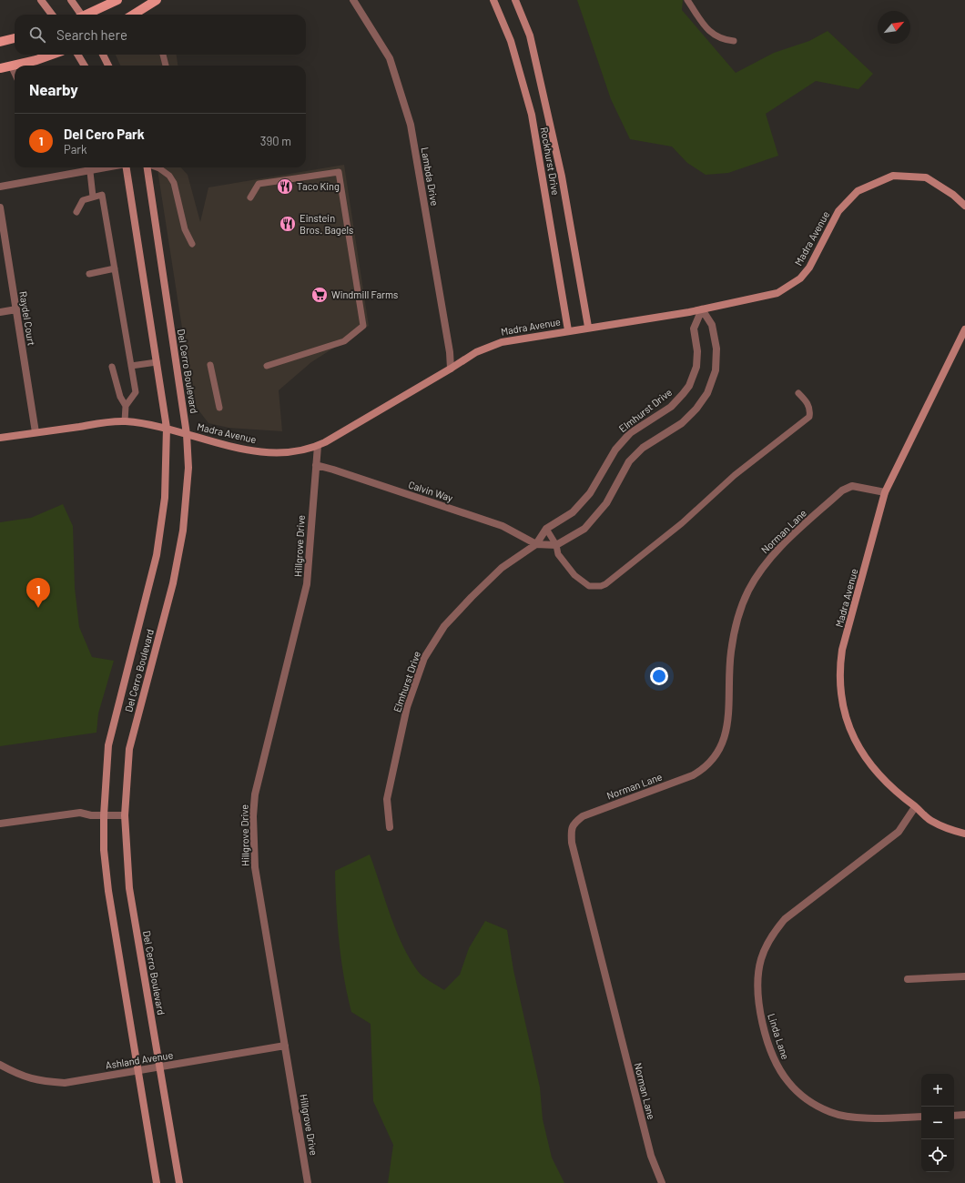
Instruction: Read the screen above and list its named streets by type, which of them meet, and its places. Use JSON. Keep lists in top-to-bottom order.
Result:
{
  "streets": {
    "street": [
      "Rockhurst Drive",
      "Lambda Drive",
      "Madra Avenue",
      "Raydel Court",
      "Del Cerro Boulevard",
      "Elmhurst Drive",
      "Calvin Way",
      "Norman Lane",
      "Hillgrove Drive",
      "Linda Lane",
      "Ashland Avenue"
    ]
  },
  "crossings": [
    ["Rockhurst Drive", "Madra Avenue"],
    ["Lambda Drive", "Madra Avenue"],
    ["Madra Avenue", "Raydel Court"],
    ["Madra Avenue", "Del Cerro Boulevard"],
    ["Madra Avenue", "Elmhurst Drive"],
    ["Madra Avenue", "Norman Lane"],
    ["Madra Avenue", "Hillgrove Drive"],
    ["Madra Avenue", "Linda Lane"],
    ["Del Cerro Boulevard", "Ashland Avenue"],
    ["Elmhurst Drive", "Calvin Way"],
    ["Calvin Way", "Hillgrove Drive"],
    ["Hillgrove Drive", "Ashland Avenue"]
  ],
  "places": {
    "restaurant": ["Taco King", "Einstein Bros. Bagels"],
    "supermarket": ["Windmill Farms"]
  },
  "north": "top right",
  "page": {
    "search": "Search here",
    "heading": "Nearby",
    "list": [
      {
        "mark": "1",
        "name": "Del Cero Park",
        "note": "Park",
        "value": "390 m"
      }
    ],
    "pins": "1",
    "map_buttons": ["+", "−"]
  }
}
